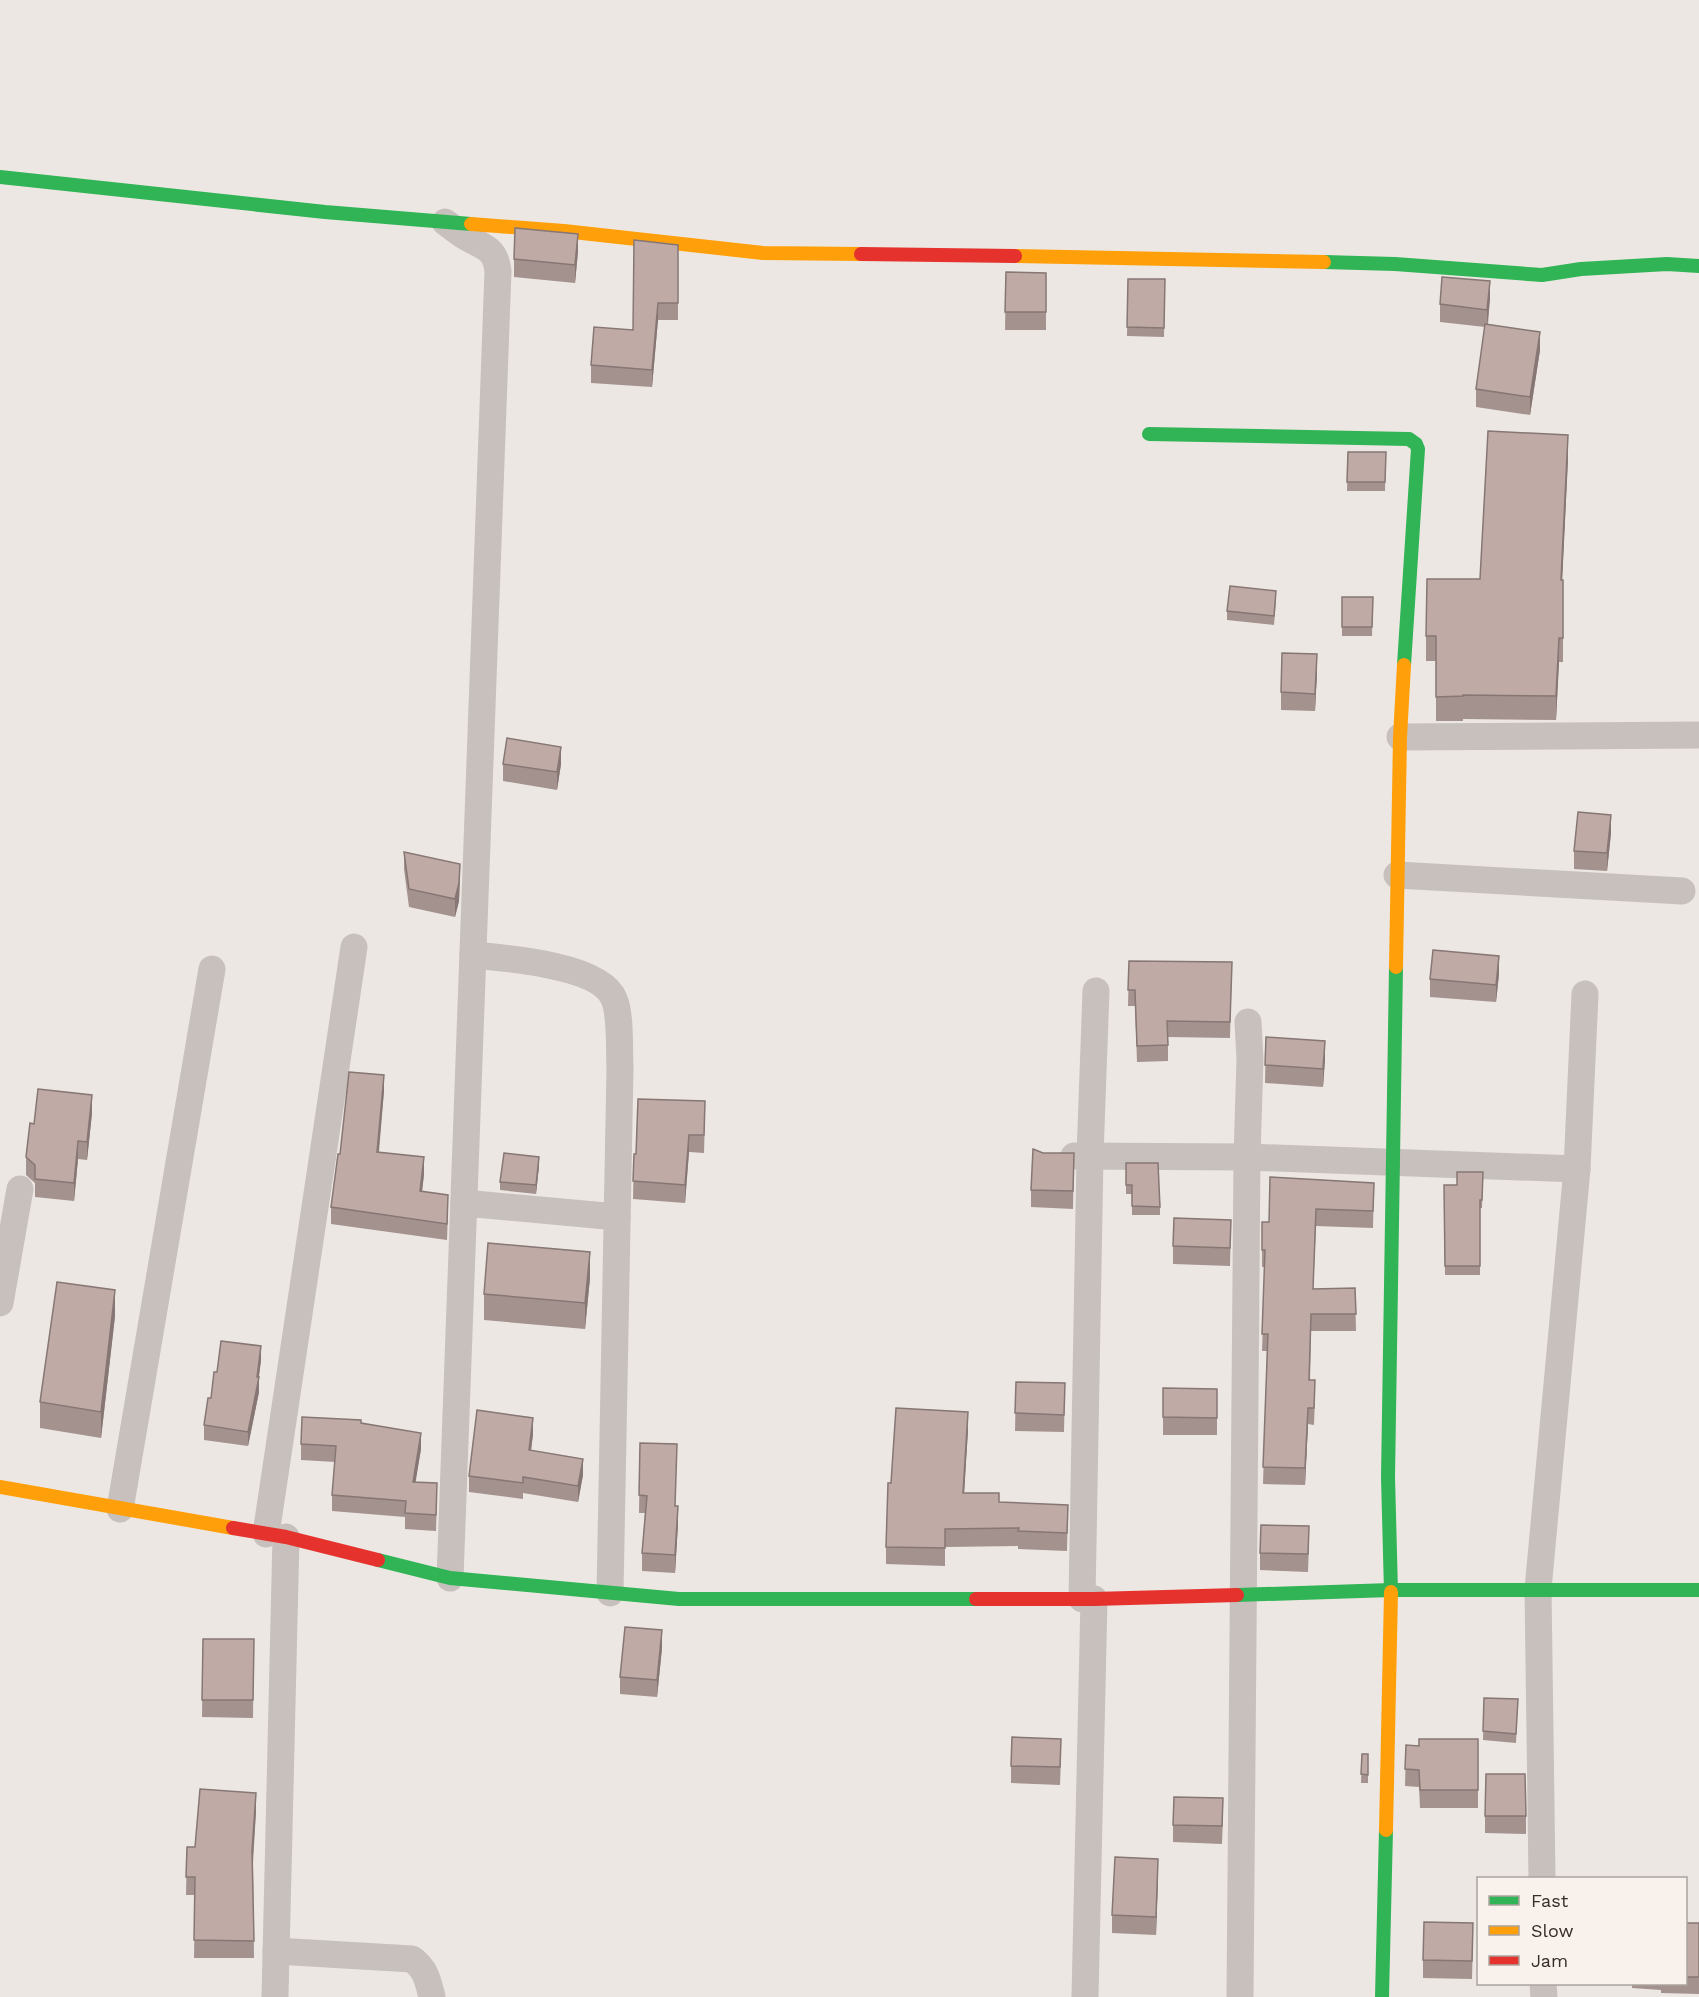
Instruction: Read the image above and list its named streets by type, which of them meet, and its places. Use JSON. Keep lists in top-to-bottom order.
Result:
{
  "legend": ["Fast", "Slow", "Jam"]
}
